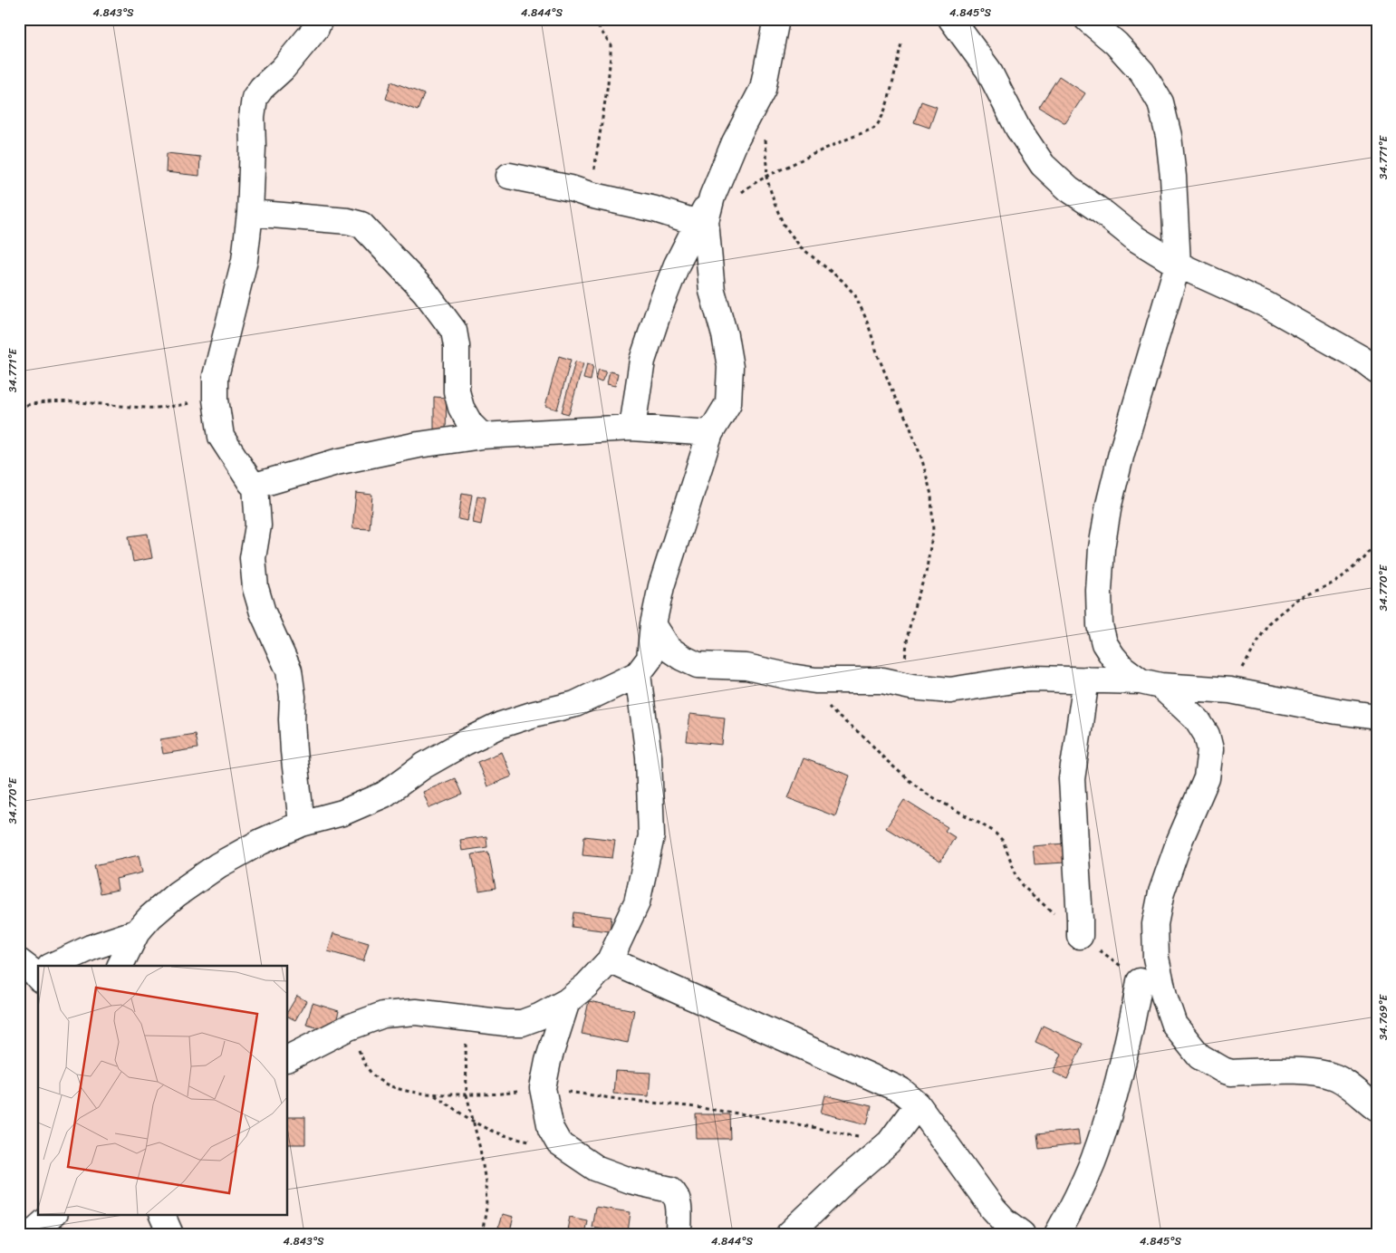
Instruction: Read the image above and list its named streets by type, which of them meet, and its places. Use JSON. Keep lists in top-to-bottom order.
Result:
{
  "coordinates": [
    "4.843°S",
    "4.844°S",
    "4.845°S",
    "34.771°E",
    "34.770°E",
    "34.769°E"
  ]
}
